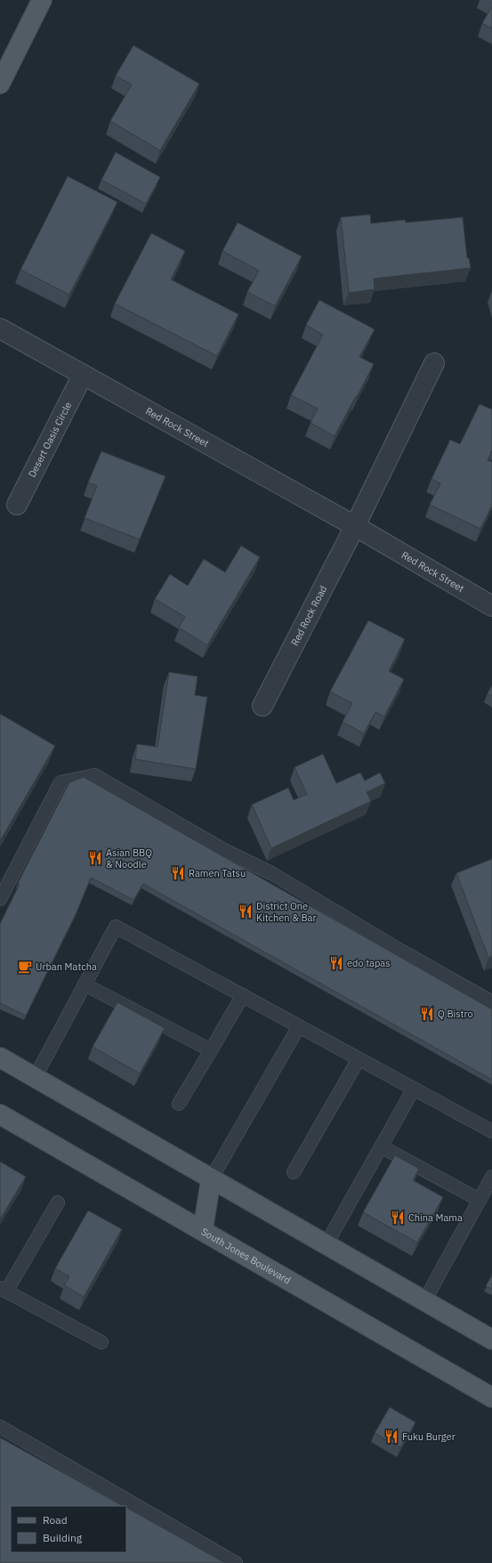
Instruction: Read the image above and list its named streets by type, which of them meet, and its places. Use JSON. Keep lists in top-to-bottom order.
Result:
{
  "streets": {
    "main road": ["South Jones Boulevard"],
    "street": ["Red Rock Street", "Desert Oasis Circle", "Red Rock Road"]
  },
  "crossings": [
    ["Red Rock Street", "Desert Oasis Circle"],
    ["Red Rock Street", "Red Rock Road"]
  ],
  "places": {
    "restaurant": [
      "Asian BBQ & Noodle",
      "Ramen Tatsu",
      "District One Kitchen & Bar",
      "edo tapas",
      "Q Bistro",
      "China Mama",
      "Fuku Burger"
    ],
    "cafe": ["Urban Matcha"]
  },
  "legend": ["Road", "Building"]
}
